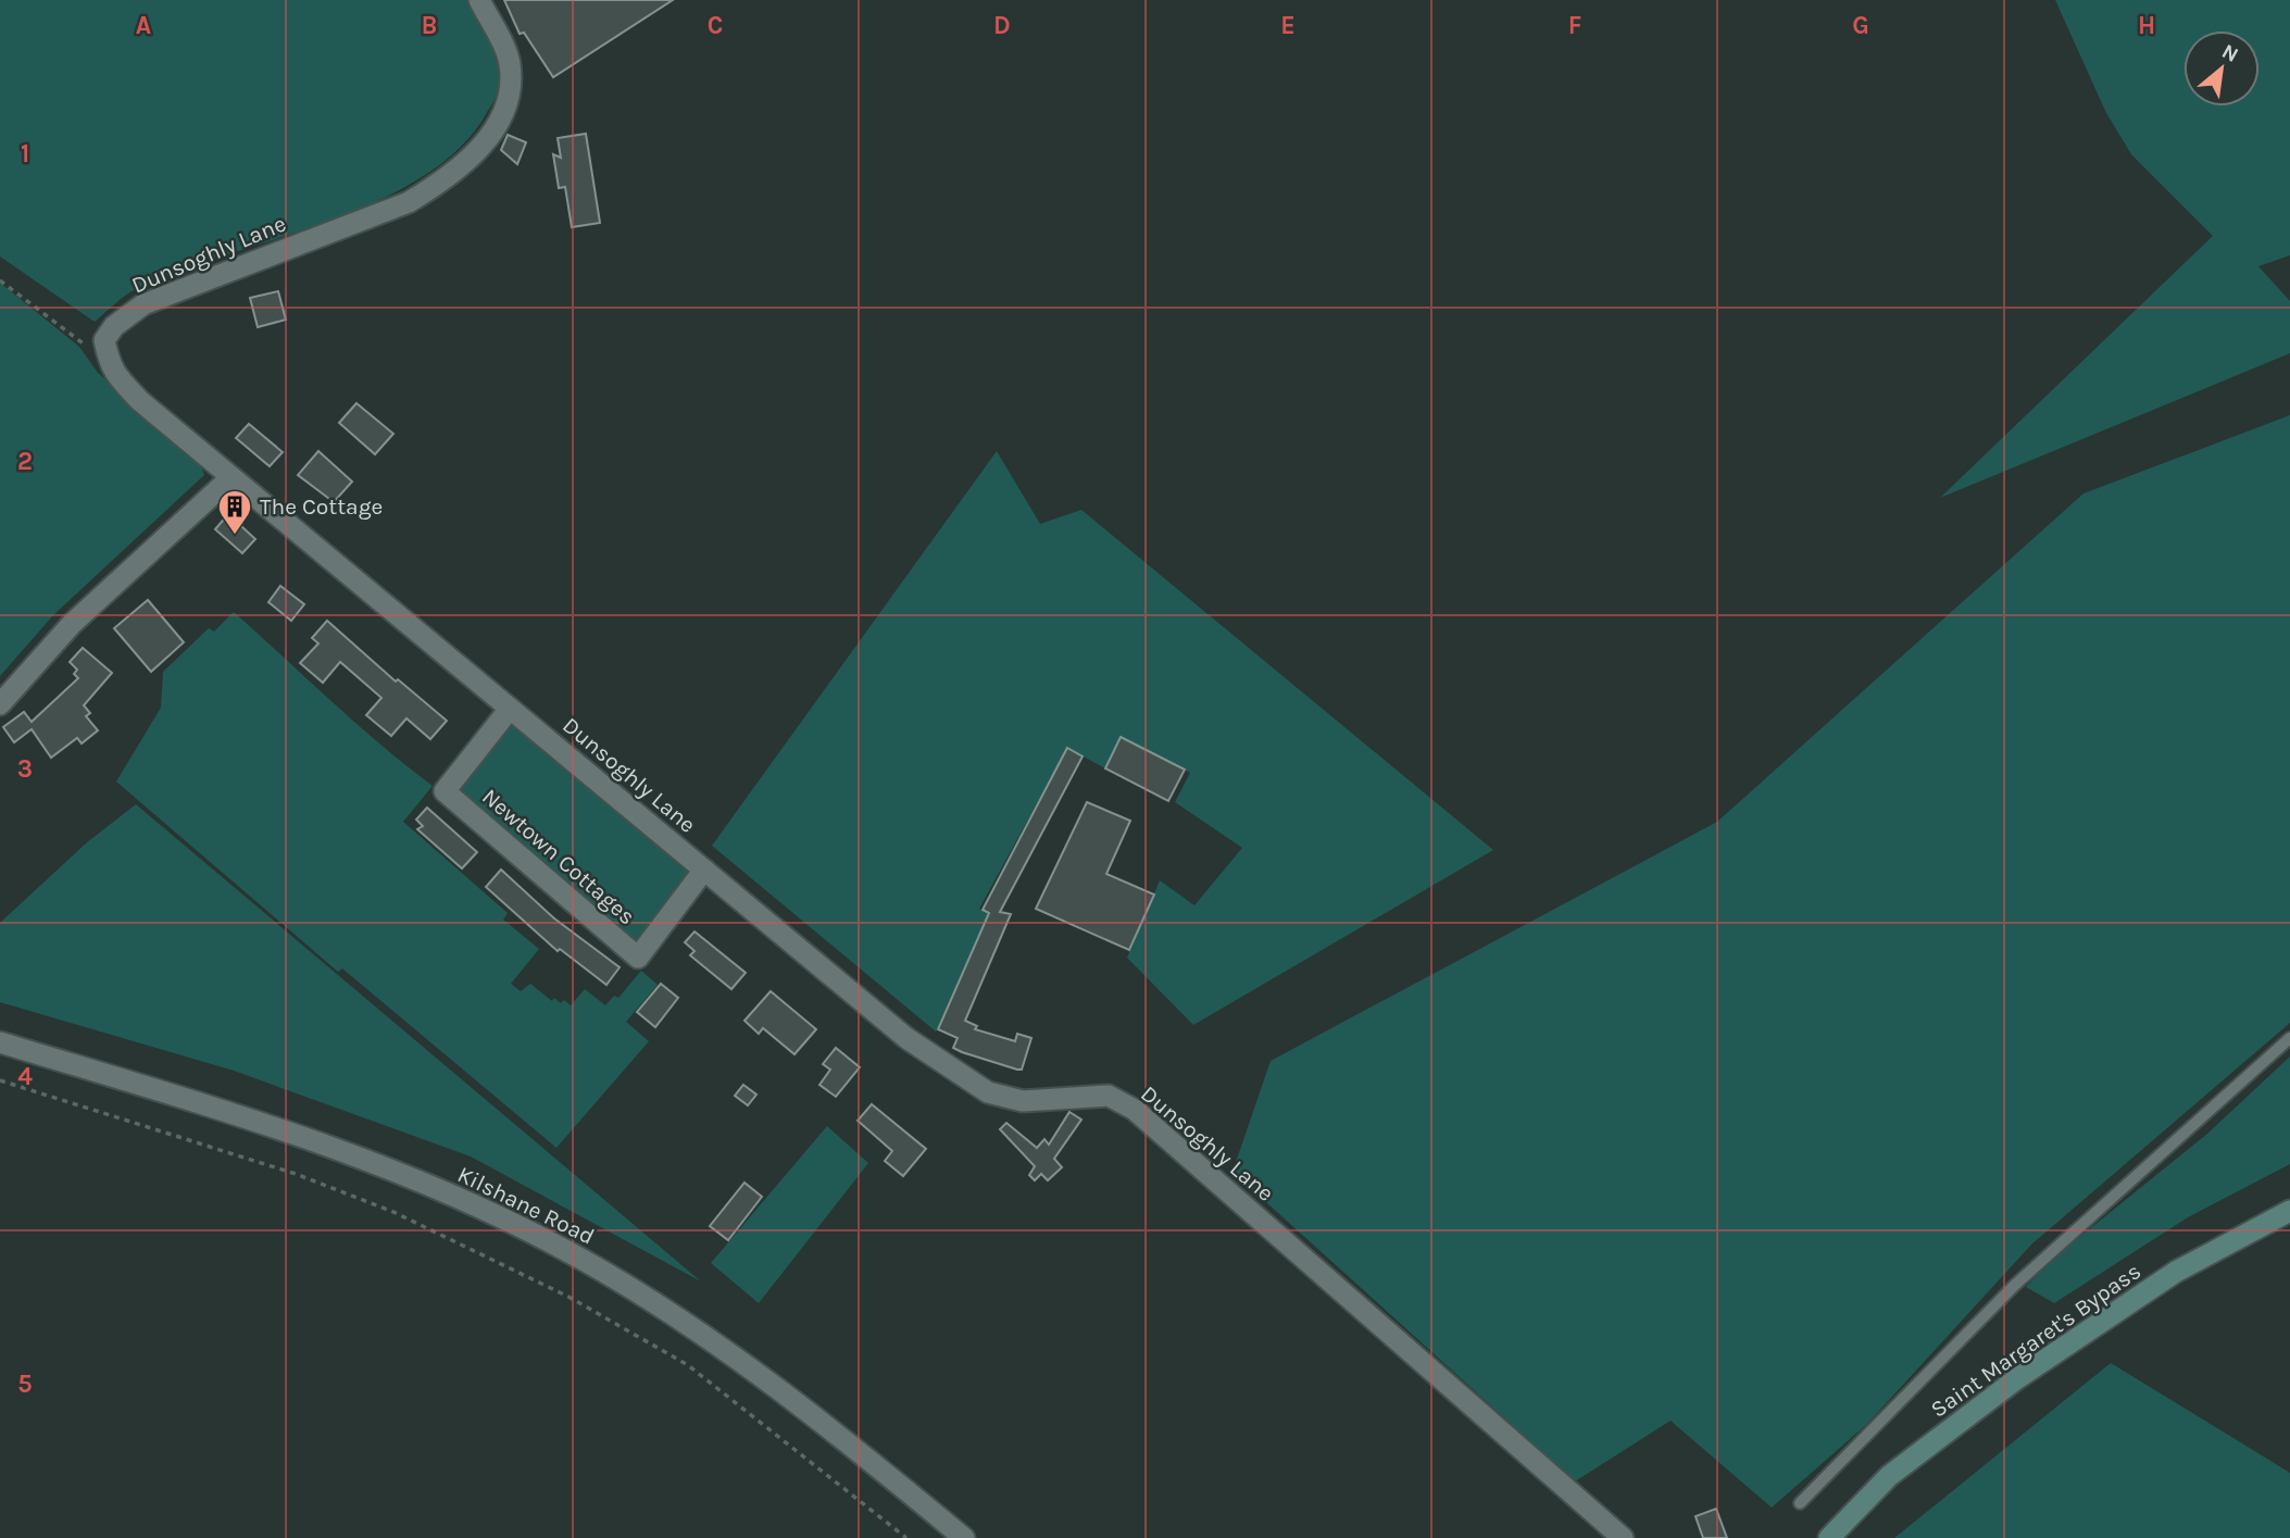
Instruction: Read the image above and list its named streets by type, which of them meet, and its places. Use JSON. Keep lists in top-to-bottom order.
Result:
{
  "streets": {
    "main road": ["Saint Margaret's Bypass"],
    "street": ["Dunsoghly Lane", "Newtown Cottages", "Kilshane Road"]
  },
  "crossings": [
    ["Dunsoghly Lane", "Newtown Cottages"]
  ],
  "places": {
    "building": ["The Cottage"]
  },
  "north": "top right",
  "grid": {
    "columns": [
      "A",
      "B",
      "C",
      "D",
      "E",
      "F",
      "G",
      "H"
    ],
    "rows": [
      "1",
      "2",
      "3",
      "4",
      "5"
    ]
  }
}
